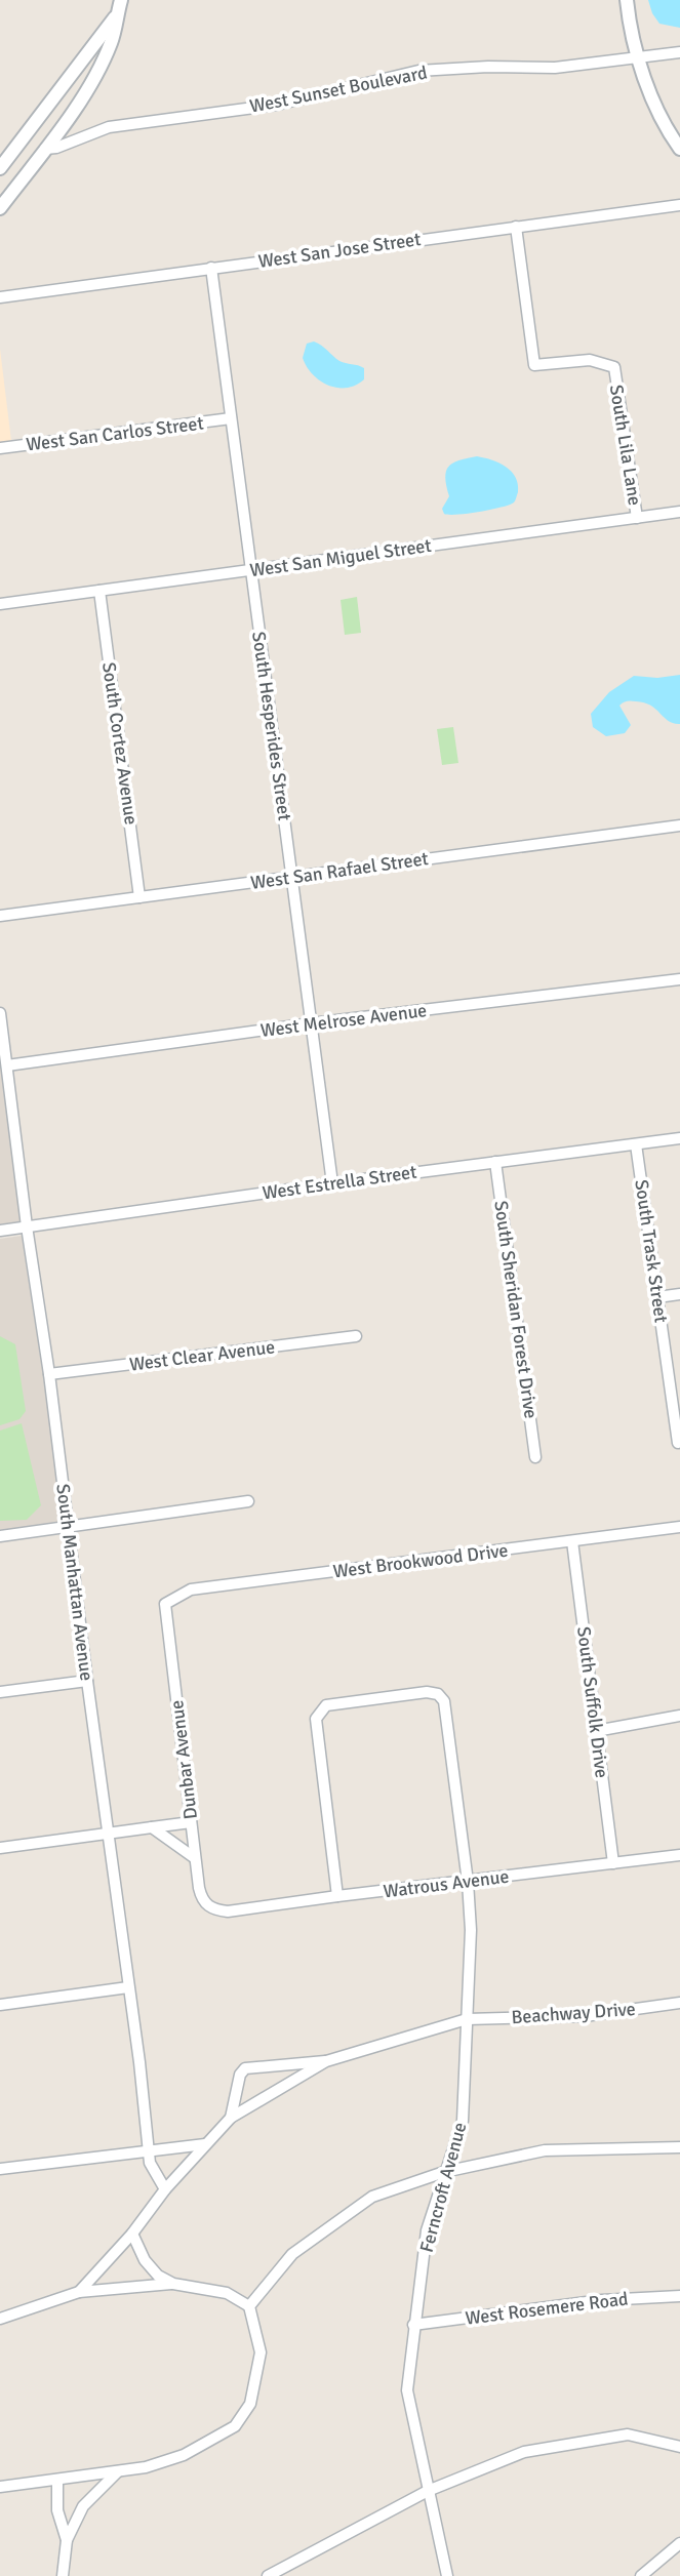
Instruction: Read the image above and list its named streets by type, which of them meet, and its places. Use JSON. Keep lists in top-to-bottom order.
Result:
{
  "streets": {
    "street": [
      "West Sunset Boulevard",
      "West San Jose Street",
      "West San Carlos Street",
      "South Lila Lane",
      "West San Miguel Street",
      "South Hesperides Street",
      "South Cortez Avenue",
      "West San Rafael Street",
      "West Melrose Avenue",
      "West Estrella Street",
      "South Trask Street",
      "South Sheridan Forest Drive",
      "West Clear Avenue",
      "West Brookwood Drive",
      "South Manhattan Avenue",
      "South Suffolk Drive",
      "Dunbar Avenue",
      "Watrous Avenue",
      "Beachway Drive",
      "Ferncroft Avenue",
      "West Rosemere Road"
    ]
  },
  "crossings": [
    ["West San Jose Street", "South Lila Lane"],
    ["West San Jose Street", "South Hesperides Street"],
    ["West San Carlos Street", "South Hesperides Street"],
    ["South Lila Lane", "West San Miguel Street"],
    ["West San Miguel Street", "South Hesperides Street"],
    ["West San Miguel Street", "South Cortez Avenue"],
    ["South Hesperides Street", "West San Rafael Street"],
    ["South Hesperides Street", "West Melrose Avenue"],
    ["South Hesperides Street", "West Estrella Street"],
    ["South Cortez Avenue", "West San Rafael Street"],
    ["West Melrose Avenue", "South Manhattan Avenue"],
    ["West Estrella Street", "South Trask Street"],
    ["West Estrella Street", "South Sheridan Forest Drive"],
    ["West Estrella Street", "South Manhattan Avenue"],
    ["West Clear Avenue", "South Manhattan Avenue"],
    ["West Brookwood Drive", "South Suffolk Drive"],
    ["West Brookwood Drive", "Dunbar Avenue"],
    ["South Suffolk Drive", "Watrous Avenue"],
    ["Dunbar Avenue", "Watrous Avenue"],
    ["Watrous Avenue", "Ferncroft Avenue"],
    ["Beachway Drive", "Ferncroft Avenue"],
    ["Ferncroft Avenue", "West Rosemere Road"]
  ]
}
